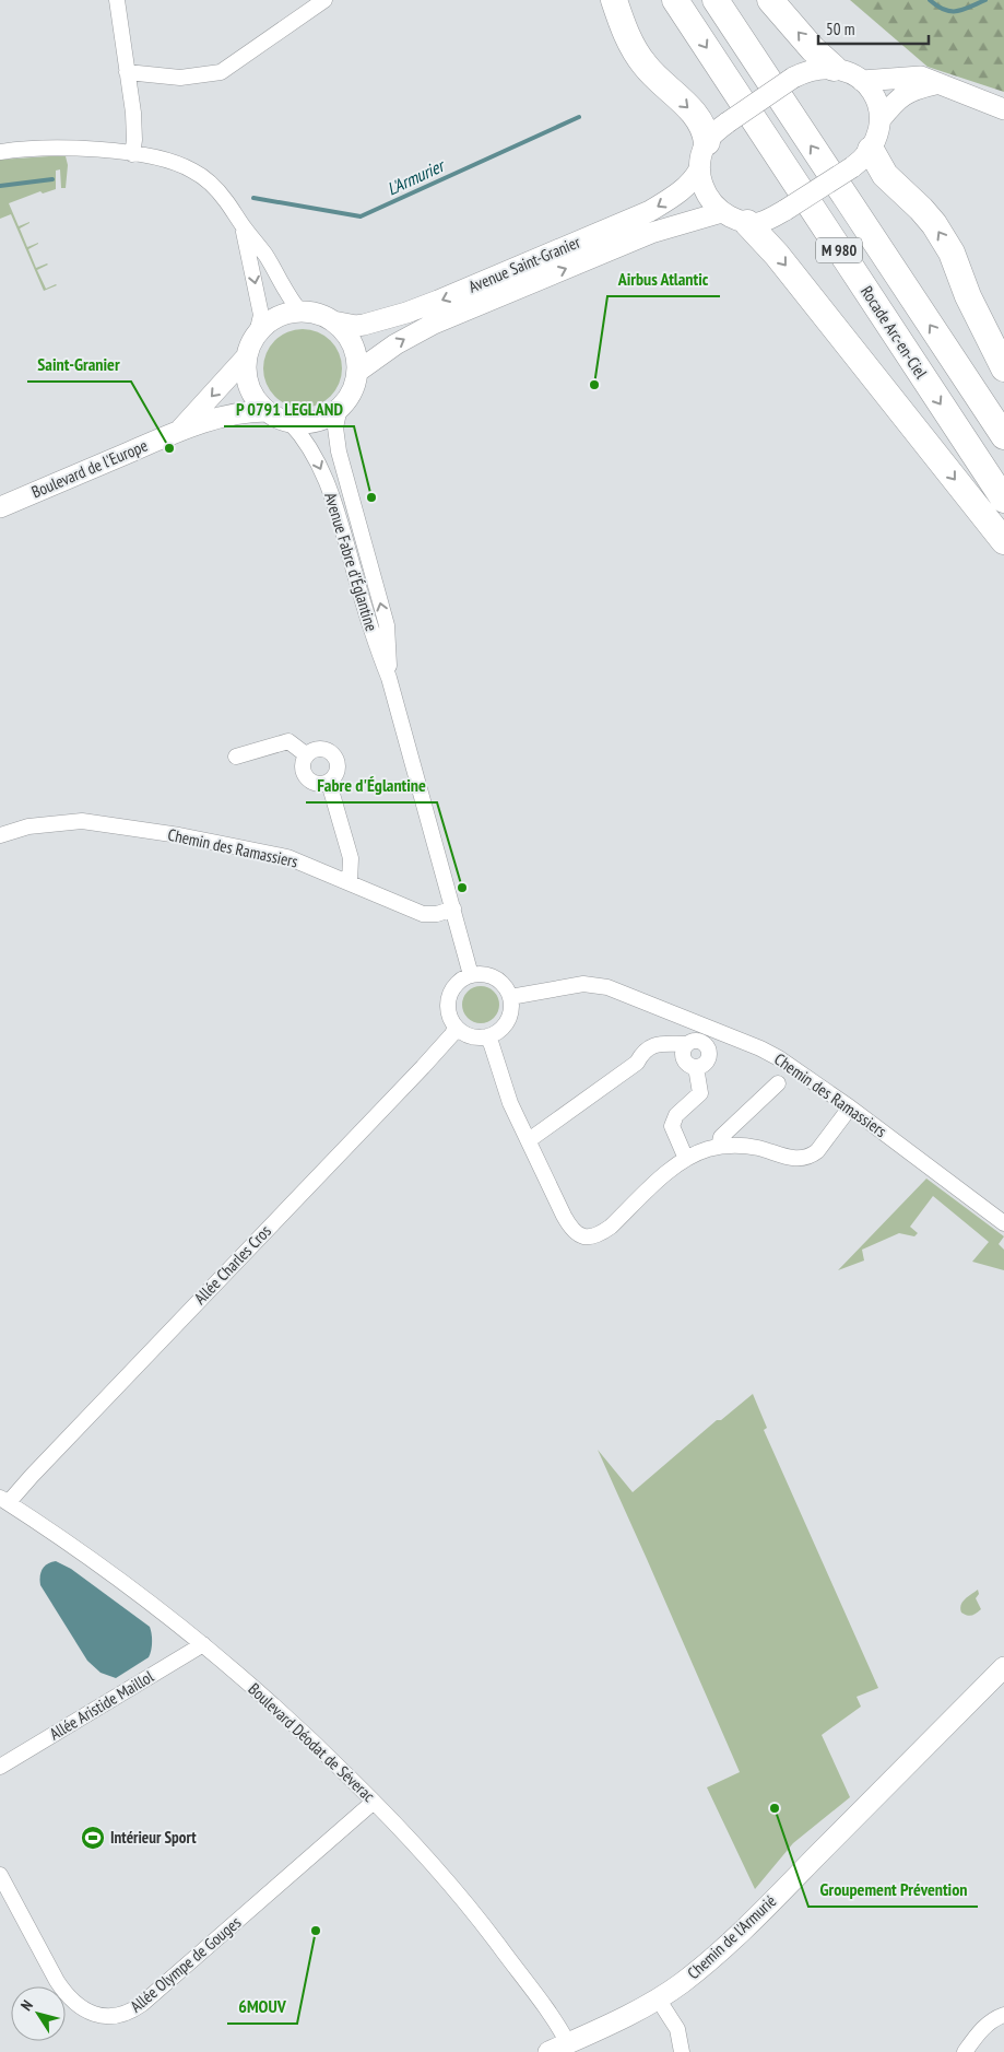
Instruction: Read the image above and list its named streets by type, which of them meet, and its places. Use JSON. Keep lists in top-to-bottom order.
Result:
{
  "streets": {
    "highway": ["M 980", "Rocade Arc-en-Ciel"],
    "street": [
      "Avenue Saint-Granier",
      "Boulevard de l'Europe",
      "Avenue Fabre d'Églantine",
      "Chemin des Ramassiers",
      "Allée Charles Cros",
      "Allée Aristide Maillol",
      "Boulevard Déodat de Séverac",
      "Chemin de l'Armurié",
      "Allée Olympe de Gouges"
    ]
  },
  "crossings": [
    ["Avenue Saint-Granier", "Boulevard de l'Europe"],
    ["Avenue Saint-Granier", "Avenue Fabre d'Églantine"],
    ["Boulevard de l'Europe", "Avenue Fabre d'Églantine"],
    ["Avenue Fabre d'Églantine", "Chemin des Ramassiers"],
    ["Chemin des Ramassiers", "Allée Charles Cros"],
    ["Allée Charles Cros", "Boulevard Déodat de Séverac"],
    ["Allée Aristide Maillol", "Boulevard Déodat de Séverac"],
    ["Boulevard Déodat de Séverac", "Chemin de l'Armurié"],
    ["Boulevard Déodat de Séverac", "Allée Olympe de Gouges"]
  ],
  "water": ["L'Armurier"],
  "places": {
    "other": [
      "Airbus Atlantic",
      "Saint-Granier",
      "P 0791 LEGLAND",
      "Fabre d'Églantine",
      "Groupement Prévention",
      "6MOUV"
    ],
    "sports": ["Intérieur Sport"]
  },
  "scale_bar": "50 m",
  "north": "top left"
}
